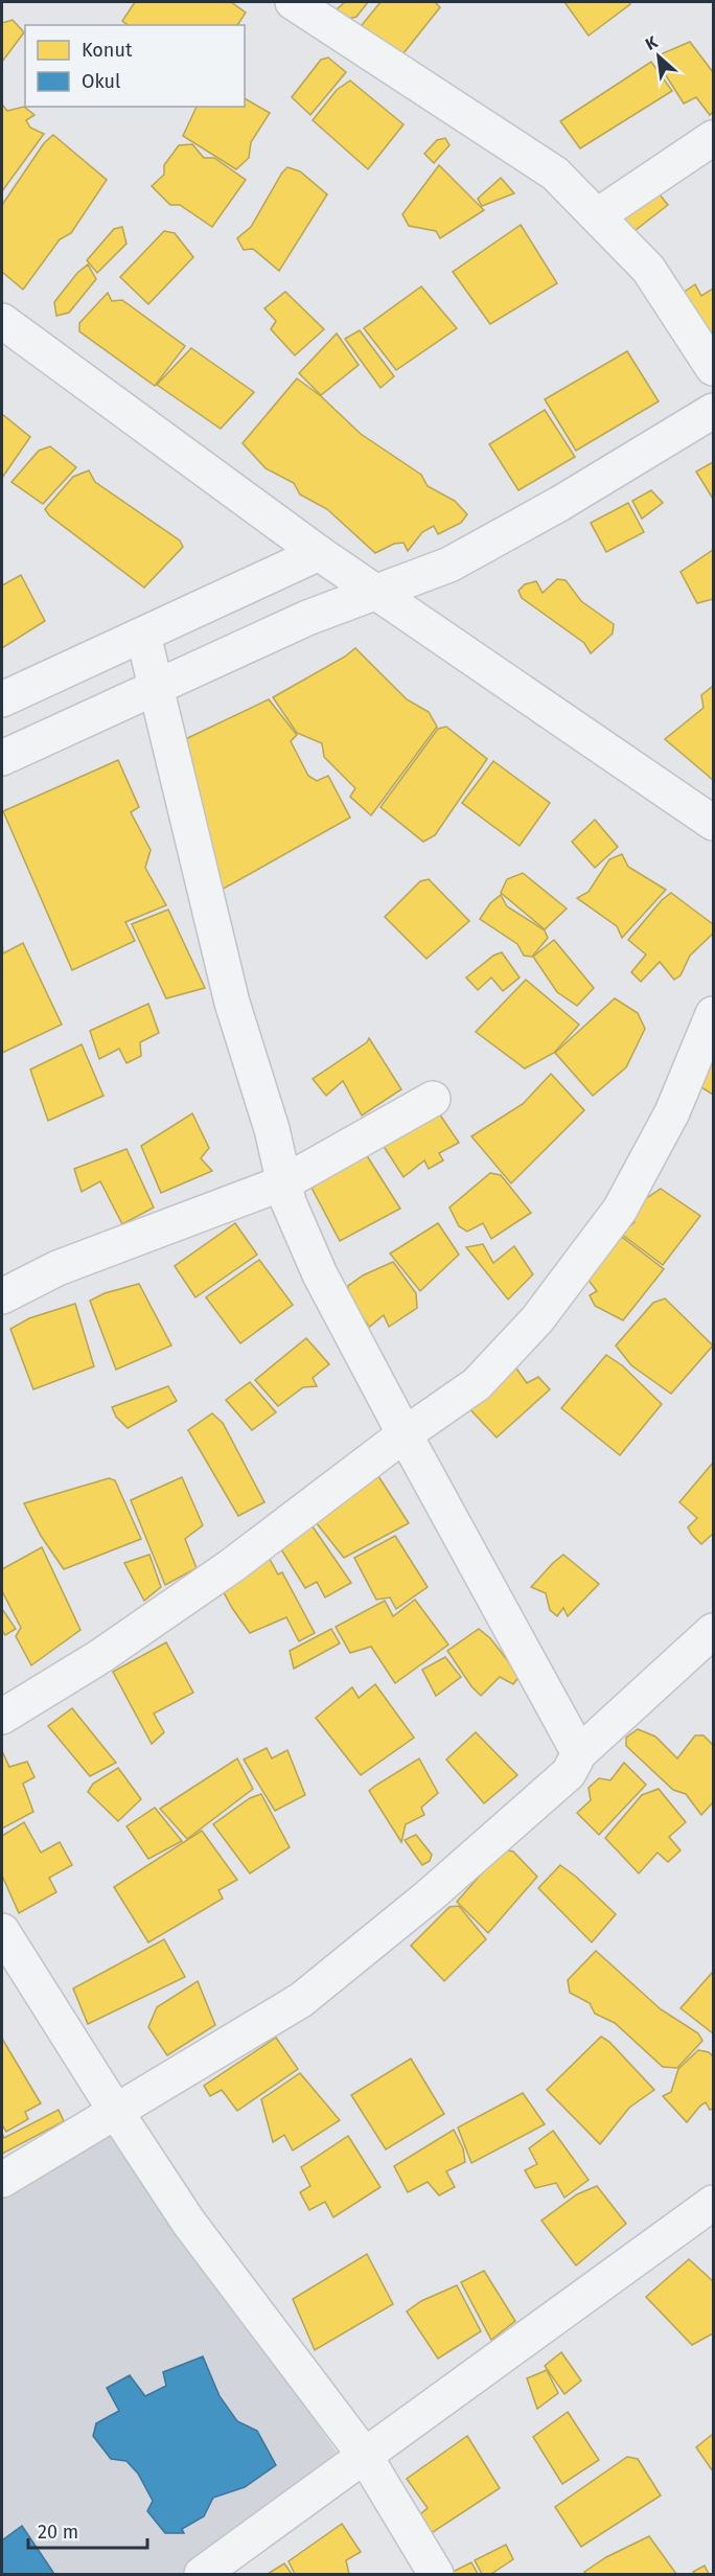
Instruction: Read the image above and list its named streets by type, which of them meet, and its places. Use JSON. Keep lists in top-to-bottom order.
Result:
{
  "legend": ["Konut", "Okul"],
  "scale_bar": "20 m",
  "north": "top left"
}
